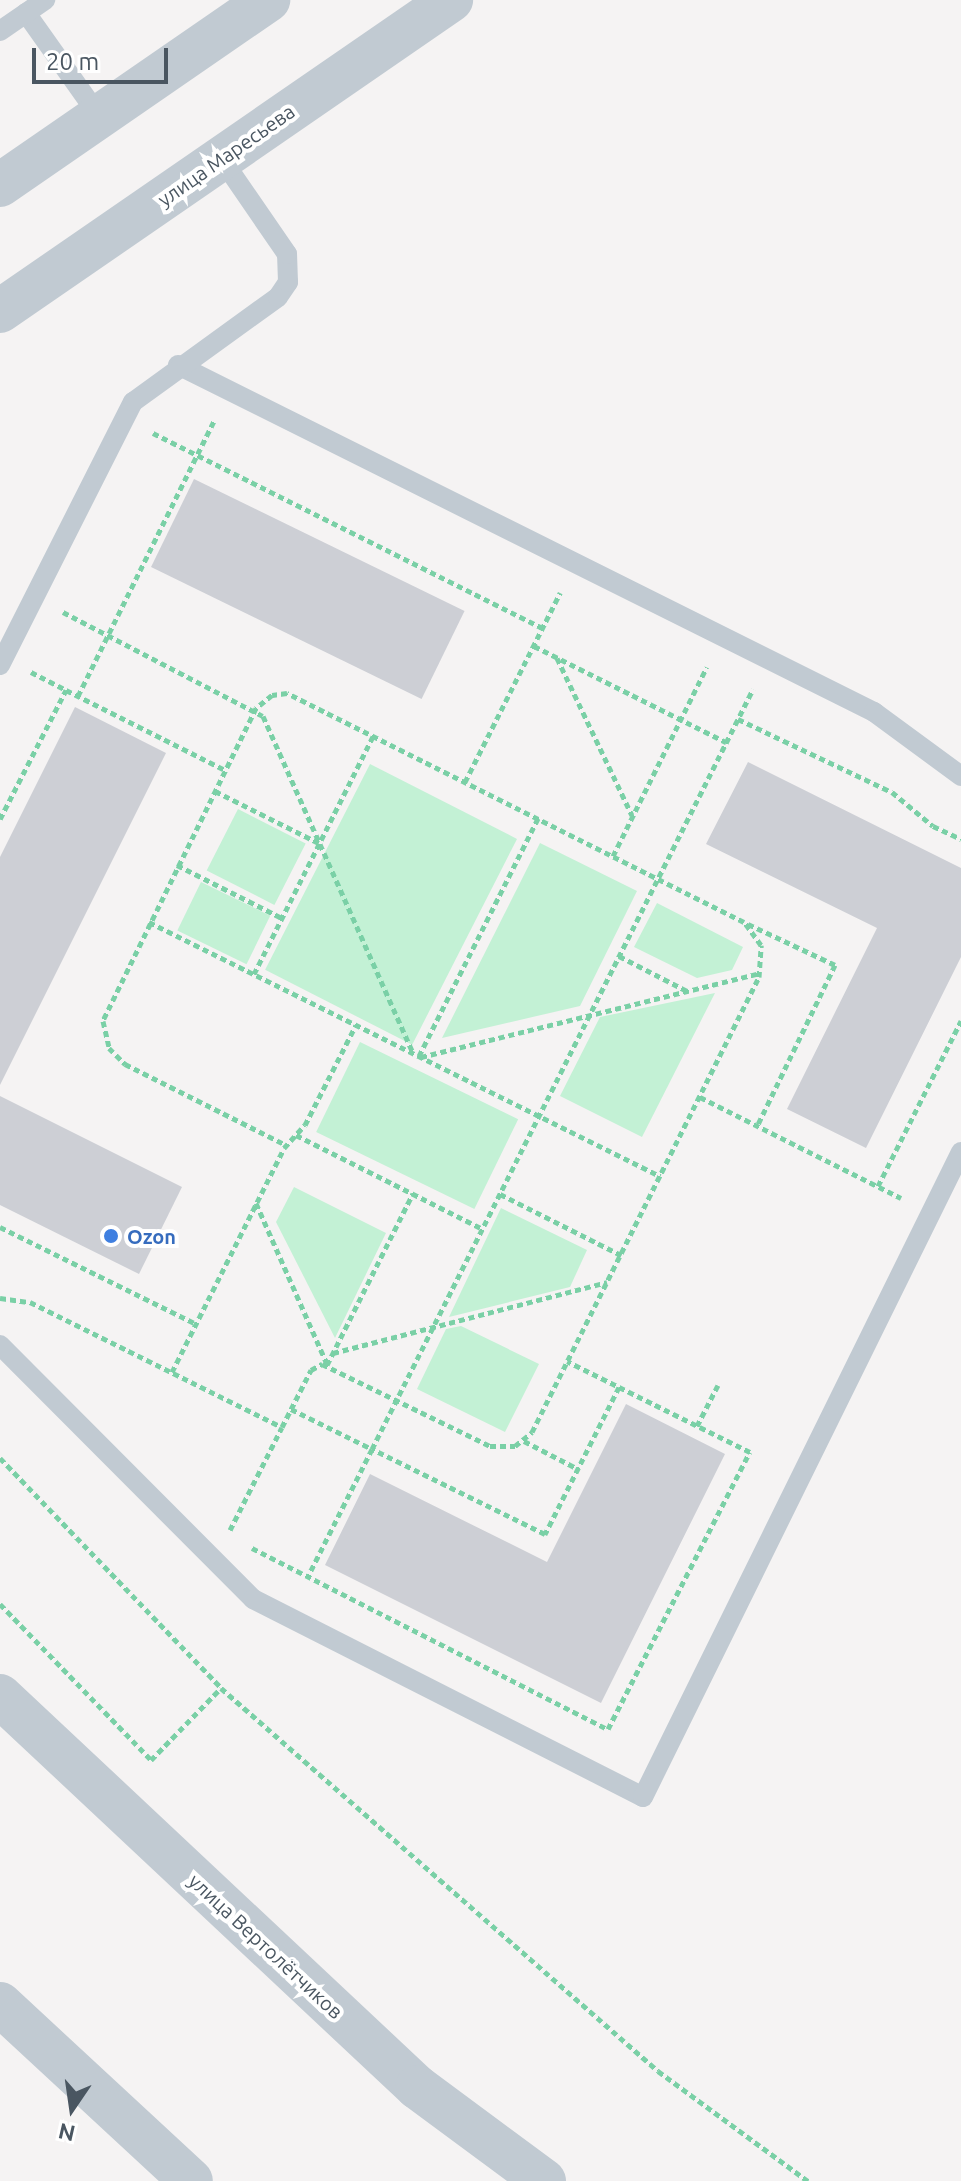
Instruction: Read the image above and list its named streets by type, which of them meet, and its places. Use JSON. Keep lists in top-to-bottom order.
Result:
{
  "streets": {
    "street": ["улица Маресьева", "улица Вертолётчиков"]
  },
  "places": ["Ozon"],
  "scale_bar": "20 m",
  "north": "bottom"
}
